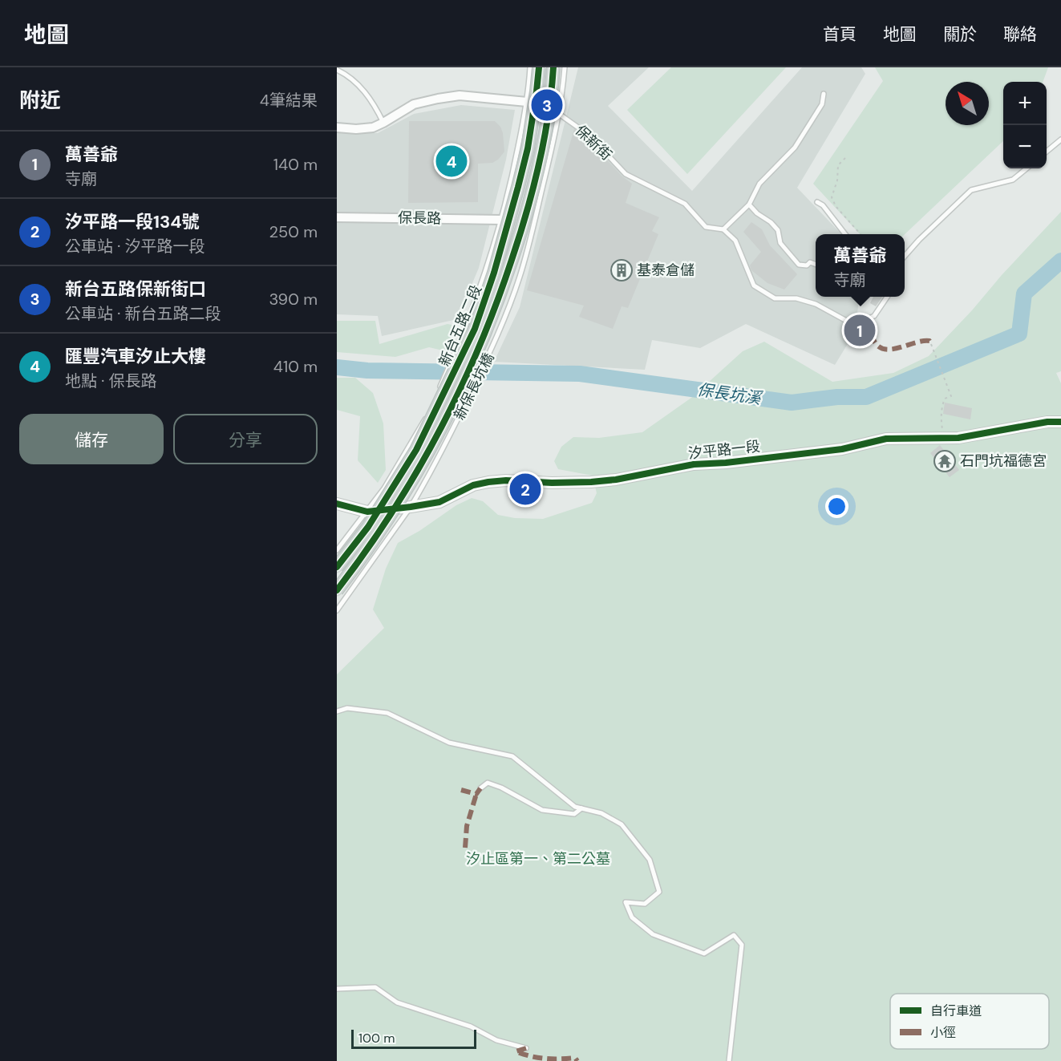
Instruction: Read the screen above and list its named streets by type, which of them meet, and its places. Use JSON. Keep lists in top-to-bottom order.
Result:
{
  "streets": {
    "main road": ["新台五路二段"],
    "street": ["保新街", "保長路", "汐平路一段"],
    "lane": ["新保長坑橋"]
  },
  "crossings": [
    ["保新街", "新保長坑橋"],
    ["保長路", "新保長坑橋"],
    ["新保長坑橋", "汐平路一段"]
  ],
  "water": ["保長坑溪"],
  "parks": ["汐止區第一、第二公墓"],
  "places": {
    "building": ["基泰倉儲"],
    "temple": ["石門坑福德宮"]
  },
  "legend": ["自行車道", "小徑"],
  "scale_bar": "100 m",
  "north": "top left",
  "page": {
    "header": "地圖",
    "nav": [
      "首頁",
      "地圖",
      "關於",
      "聯絡"
    ],
    "heading": ["附近", "4筆結果"],
    "map_buttons": ["+", "−"],
    "pins": [
      "3",
      "4",
      "1",
      "2"
    ],
    "list": [
      {
        "mark": "1",
        "name": "萬善爺",
        "note": "寺廟",
        "value": "140 m"
      },
      {
        "mark": "2",
        "name": "汐平路一段134號",
        "note": "公車站 · 汐平路一段",
        "value": "250 m"
      },
      {
        "mark": "3",
        "name": "新台五路保新街口",
        "note": "公車站 · 新台五路二段",
        "value": "390 m"
      },
      {
        "mark": "4",
        "name": "匯豐汽車汐止大樓",
        "note": "地點 · 保長路",
        "value": "410 m"
      }
    ],
    "popup": ["萬善爺", "寺廟"],
    "buttons": ["儲存", "分享"],
    "scale": "100 m"
  }
}
